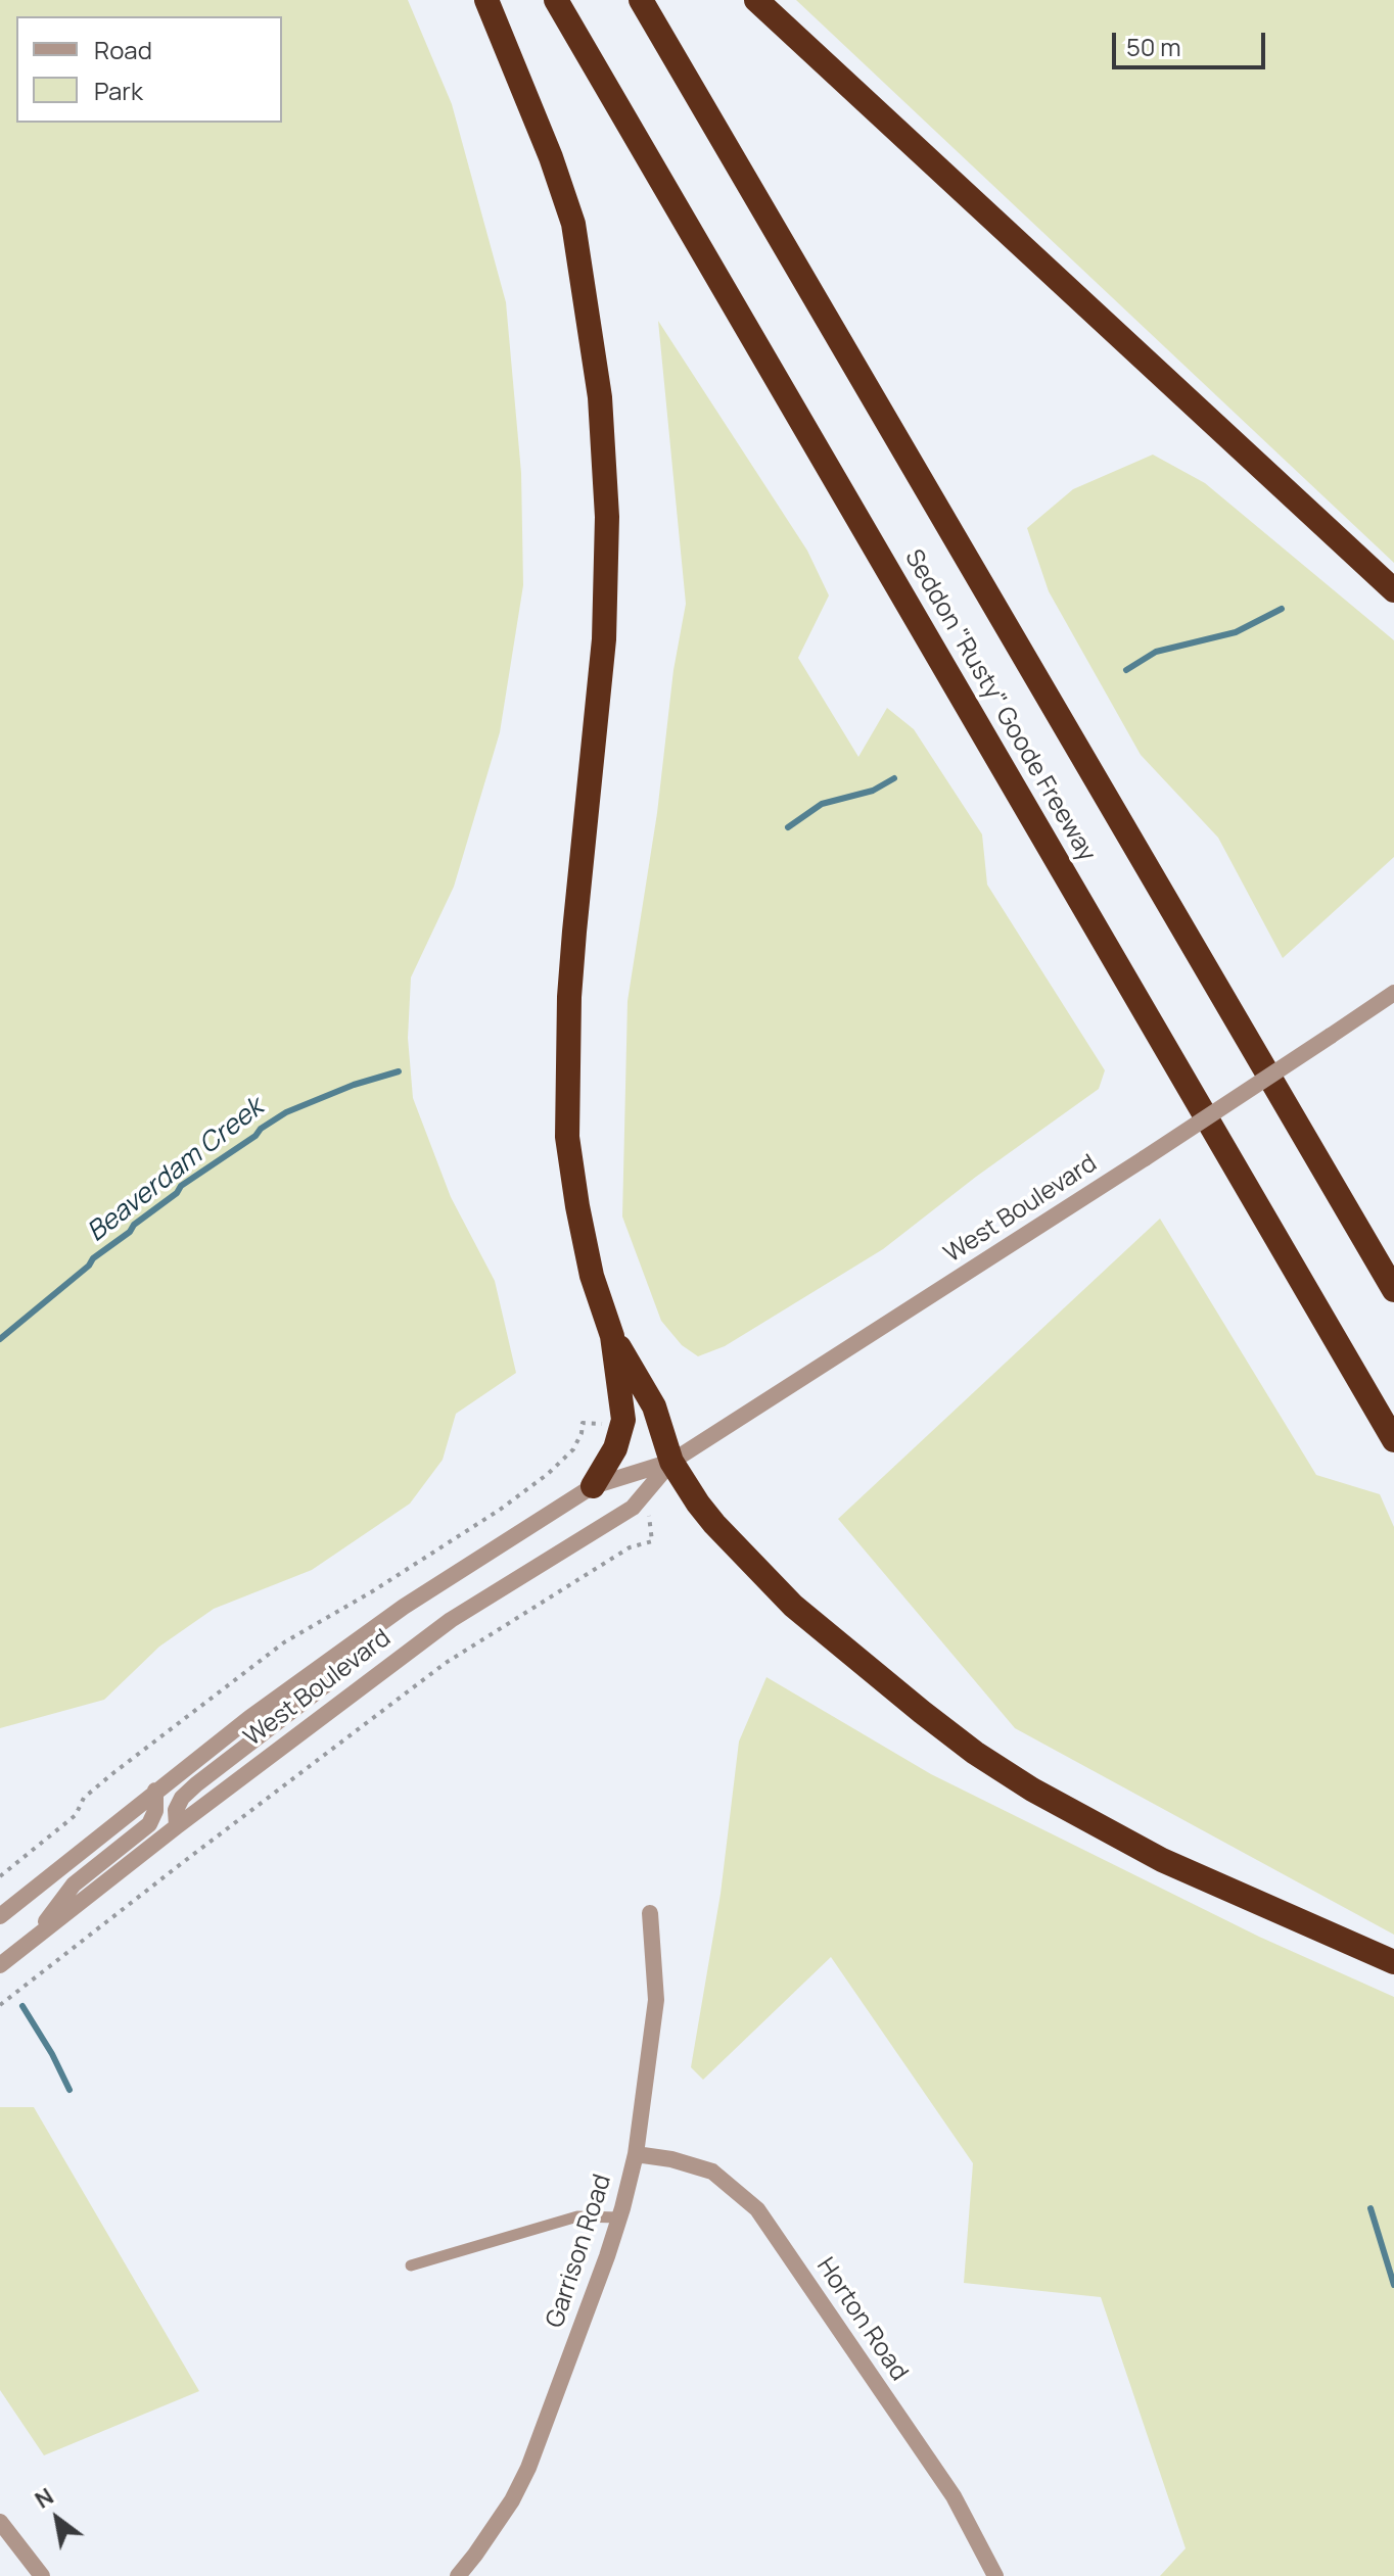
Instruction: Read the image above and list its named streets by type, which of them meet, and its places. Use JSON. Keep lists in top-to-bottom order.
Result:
{
  "streets": {
    "highway": ["Seddon \"Rusty\" Goode Freeway"],
    "street": ["West Boulevard", "Garrison Road", "Horton Road"]
  },
  "crossings": [
    ["Garrison Road", "Horton Road"]
  ],
  "water": ["Beaverdam Creek"],
  "legend": ["Road", "Park"],
  "scale_bar": "50 m",
  "north": "top left"
}
